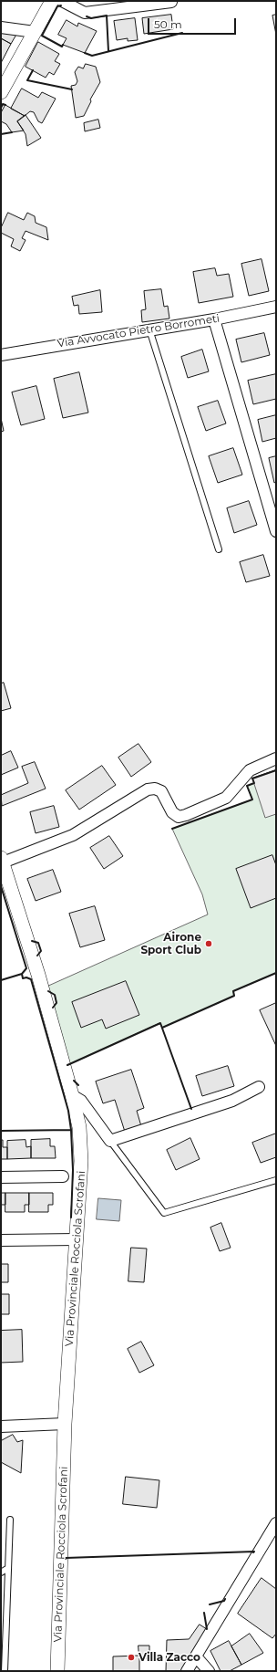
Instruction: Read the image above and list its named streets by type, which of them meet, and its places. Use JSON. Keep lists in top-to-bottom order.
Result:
{
  "streets": {
    "street": ["Via Avvocato Pietro Borrometi", "Via Provinciale Rocciola Scrofani"]
  },
  "places": ["Airone Sport Club", "Villa Zacco"],
  "scale_bar": "50 m"
}
